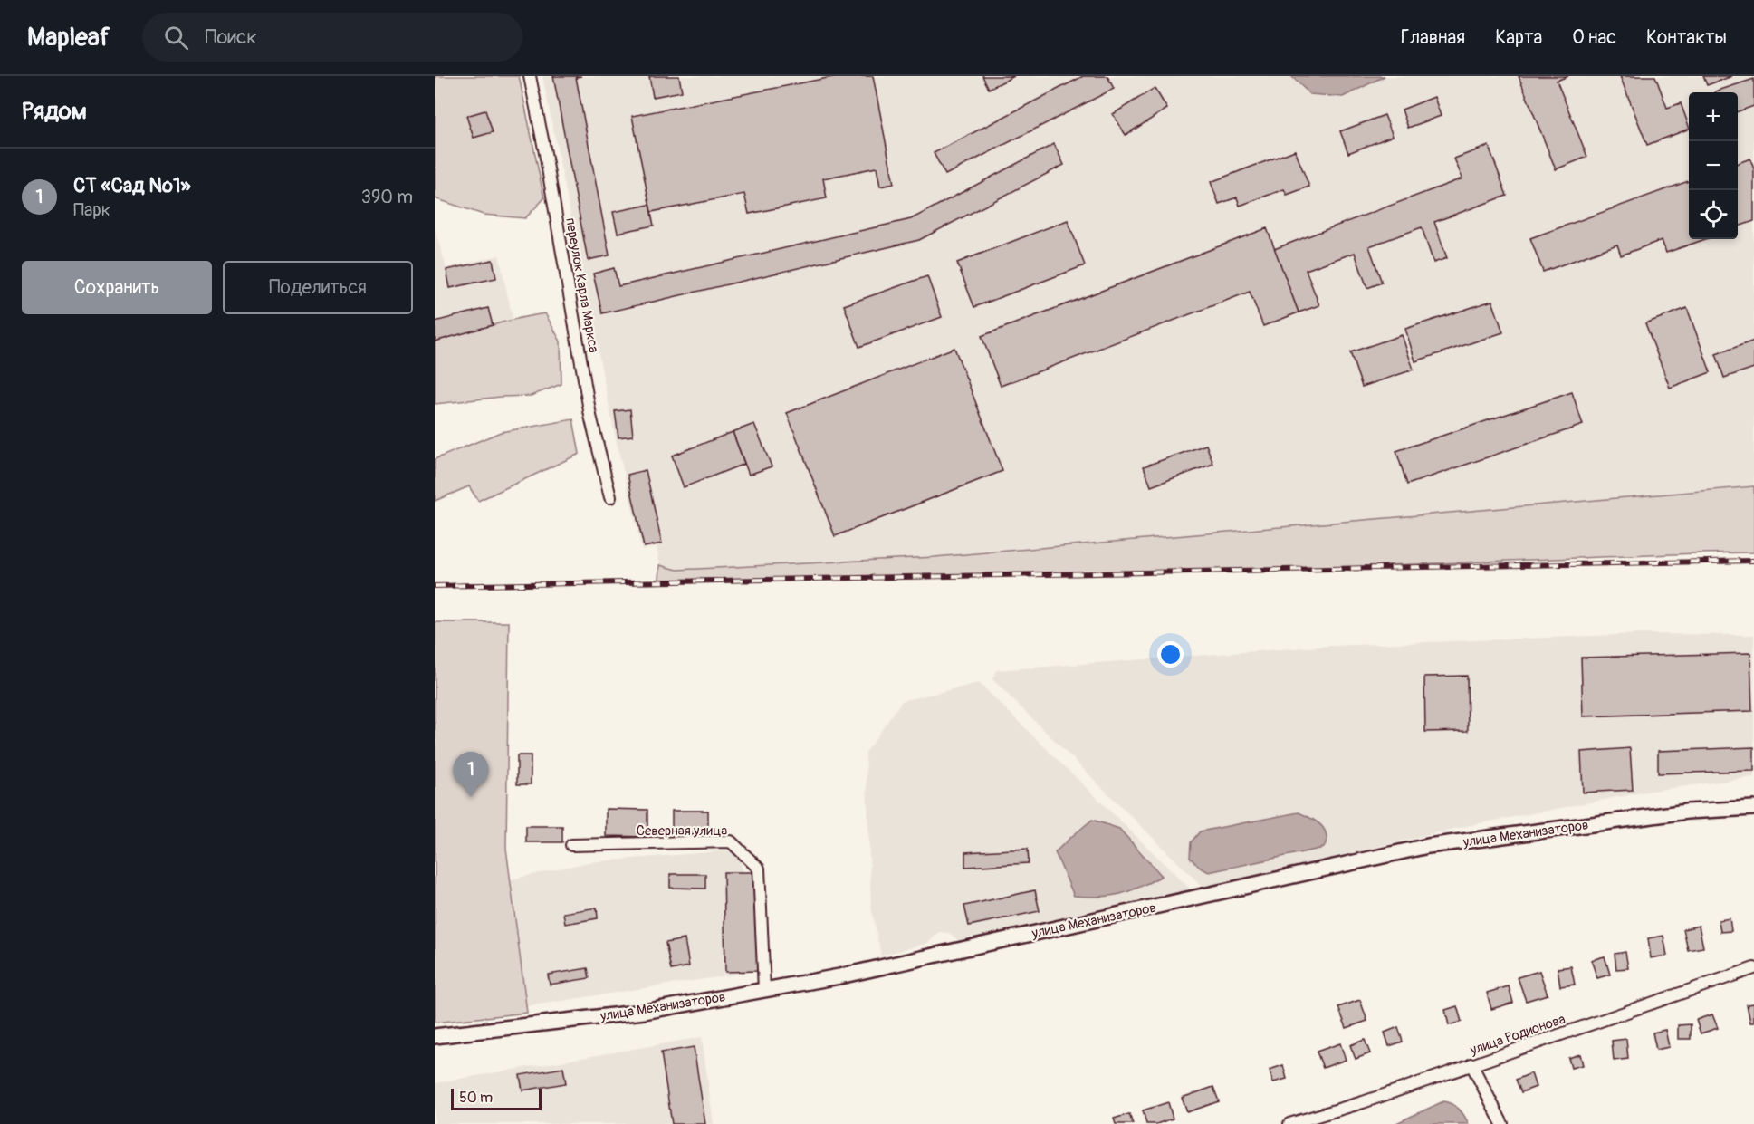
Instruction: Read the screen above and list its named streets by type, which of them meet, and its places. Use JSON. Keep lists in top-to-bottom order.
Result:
{
  "streets": {
    "street": [
      "переулок Карла Маркса",
      "Северная улица",
      "улица Механизаторов",
      "улица Родионова"
    ]
  },
  "crossings": [
    ["Северная улица", "улица Механизаторов"]
  ],
  "scale_bar": "50 m",
  "page": {
    "header": "Mapleaf",
    "search": "Поиск",
    "nav": [
      "Главная",
      "Карта",
      "О нас",
      "Контакты"
    ],
    "heading": "Рядом",
    "map_buttons": ["+", "−"],
    "list": [
      {
        "mark": "1",
        "name": "СТ «Сад №1»",
        "note": "Парк",
        "value": "390 m"
      }
    ],
    "buttons": ["Сохранить", "Поделиться"],
    "pins": "1",
    "scale": "50 m"
  }
}
